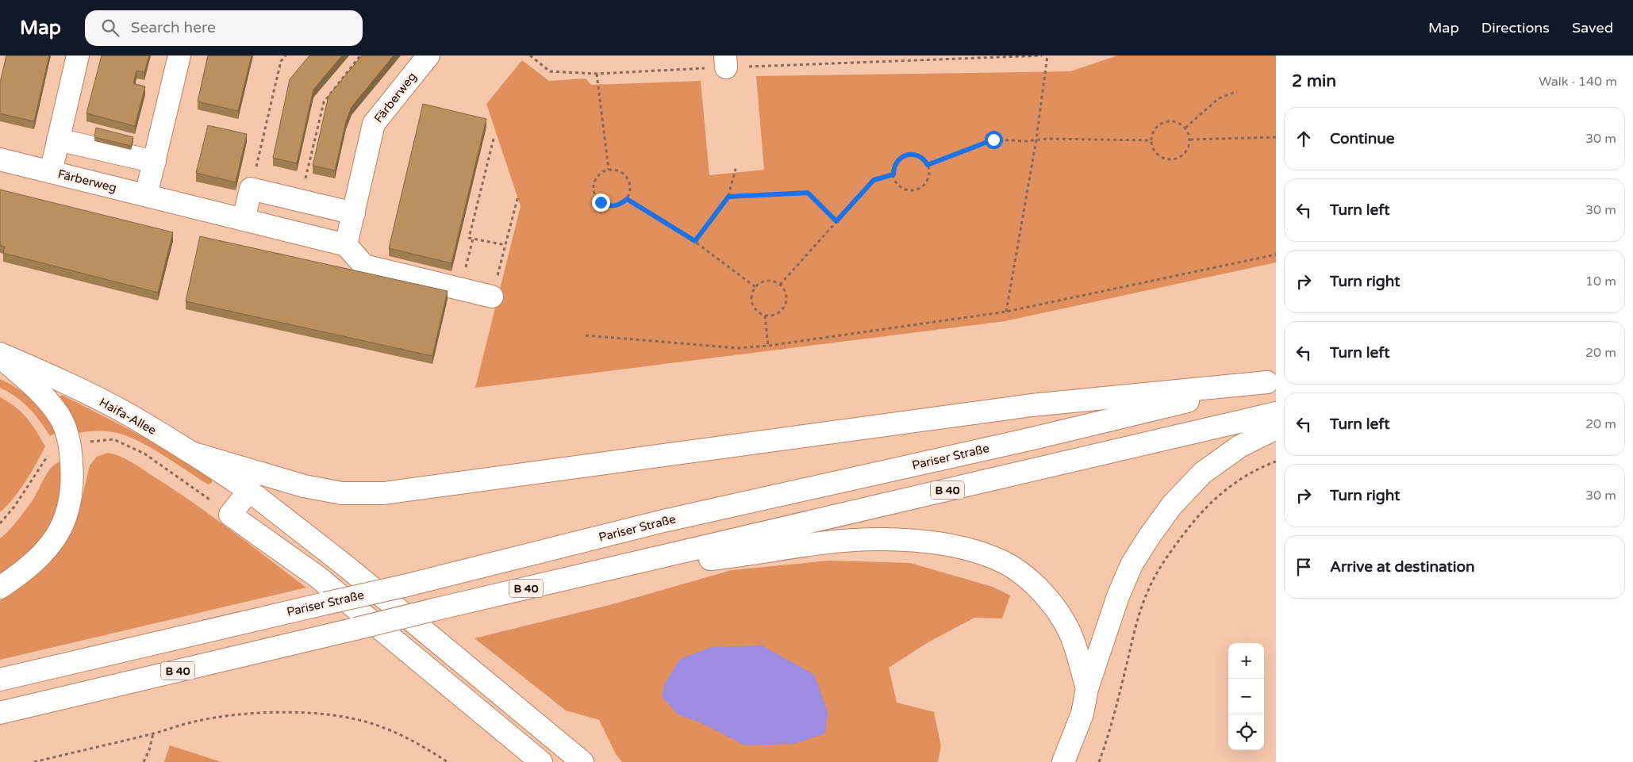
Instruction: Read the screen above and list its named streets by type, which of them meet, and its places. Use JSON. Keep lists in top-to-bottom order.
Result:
{
  "streets": {
    "main road": [
      "Färberweg",
      "Haifa-Allee",
      "Pariser Straße",
      "B 40"
    ]
  },
  "page": {
    "header": "Map",
    "search": "Search here",
    "nav": ["Map", "Directions", "Saved"],
    "heading": ["2 min", "Walk · 140 m"],
    "list": [
      ["Continue", "30 m"],
      ["Turn left", "30 m"],
      ["Turn right", "10 m"],
      ["Turn left", "20 m"],
      ["Turn left", "20 m"],
      ["Turn right", "30 m"],
      "Arrive at destination"
    ],
    "map_buttons": ["+", "−"]
  }
}
